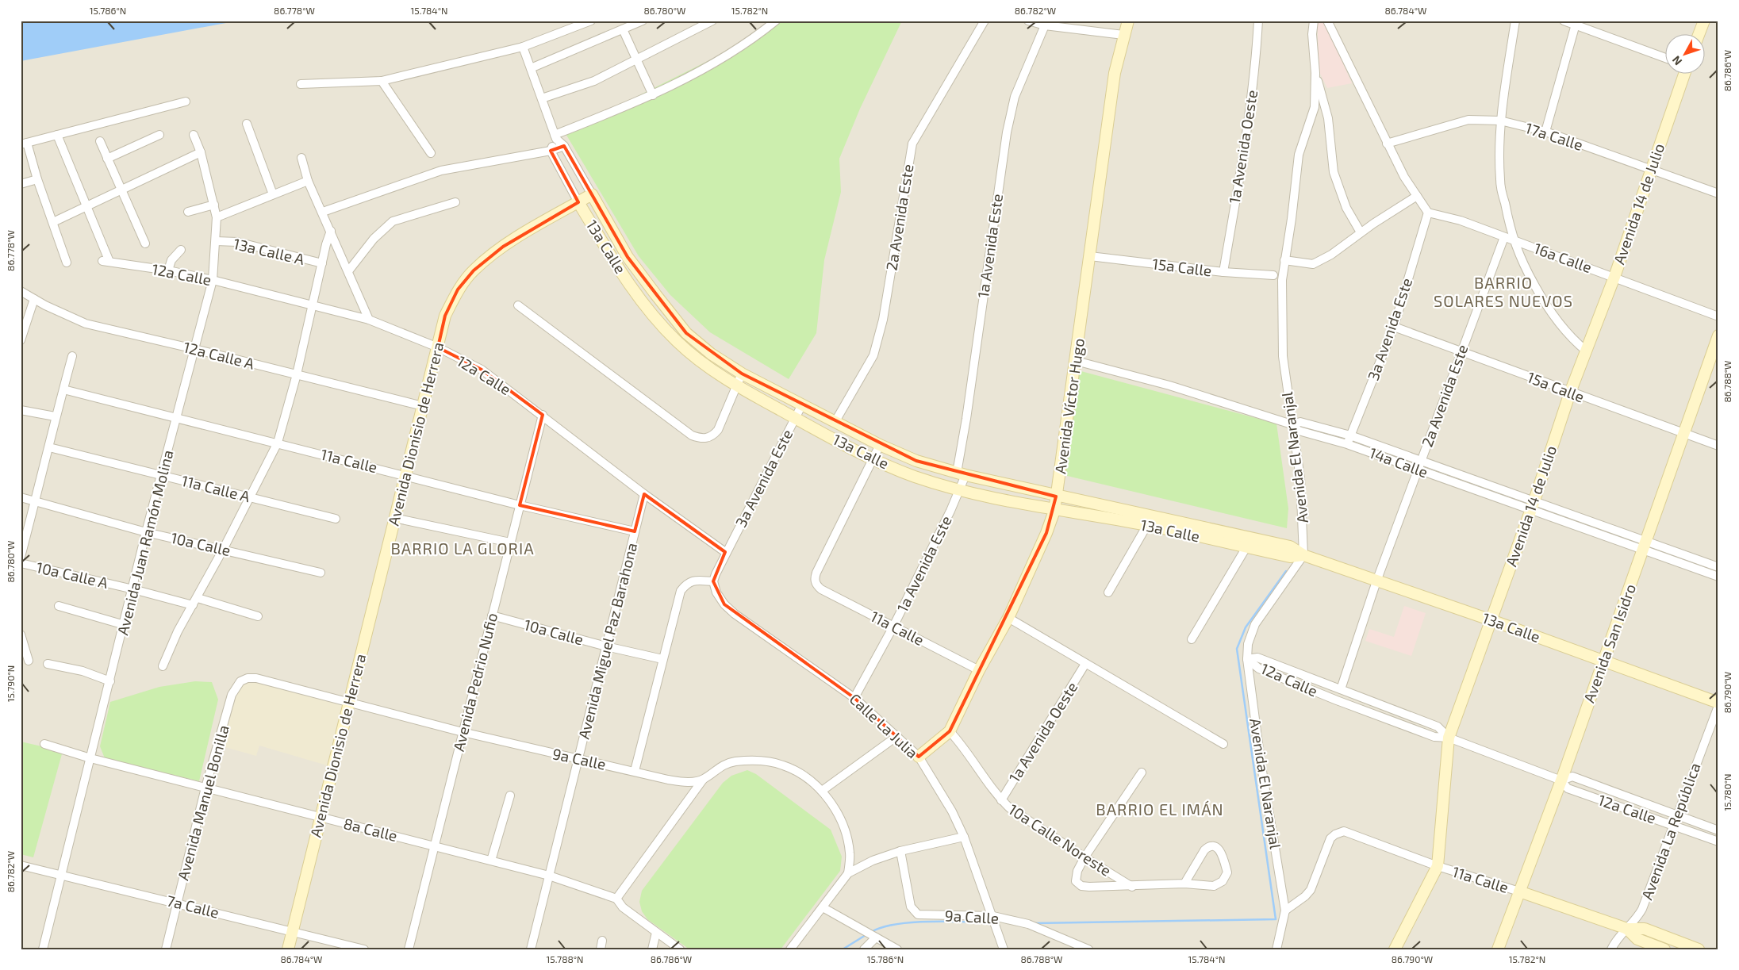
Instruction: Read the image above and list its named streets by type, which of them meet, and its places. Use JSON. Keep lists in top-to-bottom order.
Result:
{
  "streets": {
    "street": [
      "17a Calle",
      "1a Avenida Oeste",
      "Avenida 14 de Julio",
      "2a Avenida Este",
      "1a Avenida Este",
      "13a Calle",
      "13a Calle A",
      "16a Calle",
      "15a Calle",
      "12a Calle",
      "3a Avenida Este",
      "12a Calle A",
      "Avenida Víctor Hugo",
      "Avenida Dionisio de Herrera",
      "Avenida El Naranjal",
      "11a Calle",
      "14a Calle",
      "11a Calle A",
      "Avenida Juan Ramón Molina",
      "10a Calle",
      "10a Calle A",
      "Avenida Miguel Paz Barahona",
      "Avenida San Isidro",
      "Avenida Pedrio Nufio",
      "Calle La Julia",
      "9a Calle",
      "Avenida Manuel Bonilla",
      "8a Calle",
      "Avenida La República",
      "10a Calle Noreste",
      "7a Calle"
    ]
  },
  "crossings": [
    ["17a Calle", "Avenida 14 de Julio"],
    ["1a Avenida Oeste", "15a Calle"],
    ["1a Avenida Oeste", "10a Calle Noreste"],
    ["Avenida 14 de Julio", "13a Calle"],
    ["Avenida 14 de Julio", "16a Calle"],
    ["Avenida 14 de Julio", "15a Calle"],
    ["Avenida 14 de Julio", "12a Calle"],
    ["Avenida 14 de Julio", "11a Calle"],
    ["Avenida 14 de Julio", "14a Calle"],
    ["2a Avenida Este", "13a Calle"],
    ["2a Avenida Este", "16a Calle"],
    ["2a Avenida Este", "15a Calle"],
    ["2a Avenida Este", "12a Calle"],
    ["2a Avenida Este", "14a Calle"],
    ["1a Avenida Este", "13a Calle"],
    ["1a Avenida Este", "11a Calle"],
    ["13a Calle", "3a Avenida Este"],
    ["13a Calle", "Avenida Víctor Hugo"],
    ["13a Calle", "Avenida Dionisio de Herrera"],
    ["13a Calle", "Avenida El Naranjal"],
    ["13a Calle", "11a Calle"],
    ["13a Calle", "Avenida San Isidro"],
    ["13a Calle A", "Avenida Juan Ramón Molina"],
    ["16a Calle", "3a Avenida Este"],
    ["15a Calle", "3a Avenida Este"],
    ["15a Calle", "Avenida Víctor Hugo"],
    ["15a Calle", "Avenida San Isidro"],
    ["12a Calle", "3a Avenida Este"],
    ["12a Calle", "Avenida Dionisio de Herrera"],
    ["12a Calle", "Avenida El Naranjal"],
    ["12a Calle", "Avenida Juan Ramón Molina"],
    ["12a Calle", "Avenida Miguel Paz Barahona"],
    ["12a Calle", "Avenida San Isidro"],
    ["12a Calle", "Avenida Pedrio Nufio"],
    ["12a Calle", "Avenida La República"],
    ["3a Avenida Este", "14a Calle"],
    ["12a Calle A", "Avenida Dionisio de Herrera"],
    ["12a Calle A", "Avenida Juan Ramón Molina"],
    ["Avenida Víctor Hugo", "11a Calle"],
    ["Avenida Víctor Hugo", "14a Calle"],
    ["Avenida Víctor Hugo", "Calle La Julia"],
    ["Avenida Víctor Hugo", "10a Calle Noreste"],
    ["Avenida Dionisio de Herrera", "11a Calle"],
    ["Avenida Dionisio de Herrera", "9a Calle"],
    ["Avenida Dionisio de Herrera", "8a Calle"],
    ["Avenida Dionisio de Herrera", "7a Calle"],
    ["Avenida El Naranjal", "11a Calle"],
    ["Avenida El Naranjal", "14a Calle"],
    ["11a Calle", "Avenida Juan Ramón Molina"],
    ["11a Calle", "Avenida Miguel Paz Barahona"],
    ["11a Calle", "Avenida San Isidro"],
    ["11a Calle", "Avenida Pedrio Nufio"],
    ["11a Calle", "Avenida La República"],
    ["14a Calle", "Avenida San Isidro"],
    ["11a Calle A", "Avenida Juan Ramón Molina"],
    ["Avenida Juan Ramón Molina", "10a Calle"],
    ["Avenida Juan Ramón Molina", "10a Calle A"],
    ["Avenida Juan Ramón Molina", "8a Calle"],
    ["Avenida Juan Ramón Molina", "7a Calle"],
    ["10a Calle", "Avenida Miguel Paz Barahona"],
    ["10a Calle", "Avenida Pedrio Nufio"],
    ["Avenida Miguel Paz Barahona", "9a Calle"],
    ["Avenida Miguel Paz Barahona", "8a Calle"],
    ["Avenida Pedrio Nufio", "9a Calle"],
    ["Avenida Pedrio Nufio", "8a Calle"],
    ["Calle La Julia", "9a Calle"],
    ["9a Calle", "Avenida Manuel Bonilla"],
    ["Avenida Manuel Bonilla", "8a Calle"],
    ["Avenida Manuel Bonilla", "7a Calle"]
  ],
  "districts": ["BARRIO SOLARES NUEVOS", "BARRIO LA GLORIA", "BARRIO EL IMÁN"],
  "north": "bottom left",
  "coordinates": [
    "15.786°N",
    "86.778°W",
    "15.784°N",
    "86.780°W",
    "15.782°N",
    "86.782°W",
    "86.784°W",
    "86.786°W",
    "86.788°W",
    "15.790°N",
    "86.790°W",
    "15.780°N",
    "15.788°N"
  ]
}
